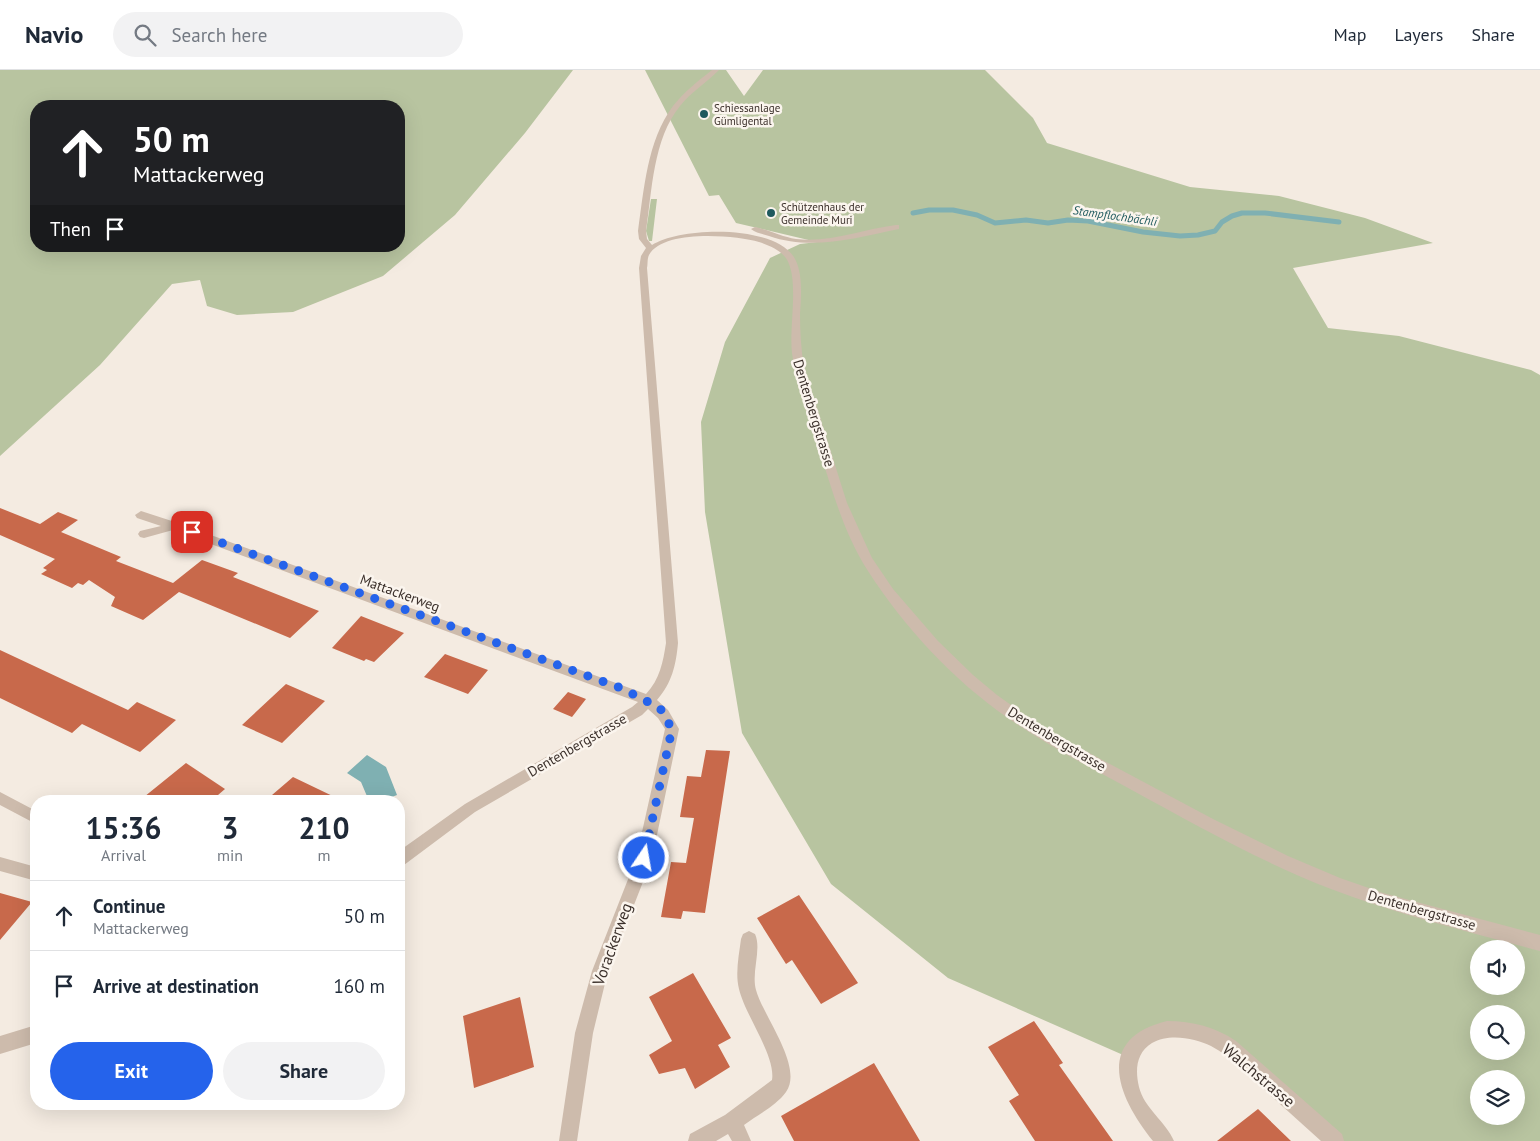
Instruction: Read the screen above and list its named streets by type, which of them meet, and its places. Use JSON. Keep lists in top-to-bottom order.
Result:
{
  "streets": {
    "street": [
      "Dentenbergstrasse",
      "Mattackerweg",
      "Vorackerweg",
      "Walchstrasse"
    ]
  },
  "crossings": [
    ["Dentenbergstrasse", "Mattackerweg"],
    ["Dentenbergstrasse", "Vorackerweg"],
    ["Mattackerweg", "Vorackerweg"]
  ],
  "water": ["Stampflochbächli"],
  "places": ["Schiessanlage Gümligental", "Schützenhaus der Gemeinde Muri"],
  "page": {
    "header": "Navio",
    "search": "Search here",
    "nav": ["Map", "Layers", "Share"],
    "turn": ["50 m", "Mattackerweg"],
    "then": "Then",
    "eta": [
      "15:36",
      "Arrival",
      "3",
      "min",
      "210",
      "m"
    ],
    "list": [
      {
        "name": "Continue",
        "note": "Mattackerweg",
        "value": "50 m"
      },
      {
        "name": "Arrive at destination",
        "value": "160 m"
      }
    ],
    "buttons": ["Exit", "Share"]
  }
}
